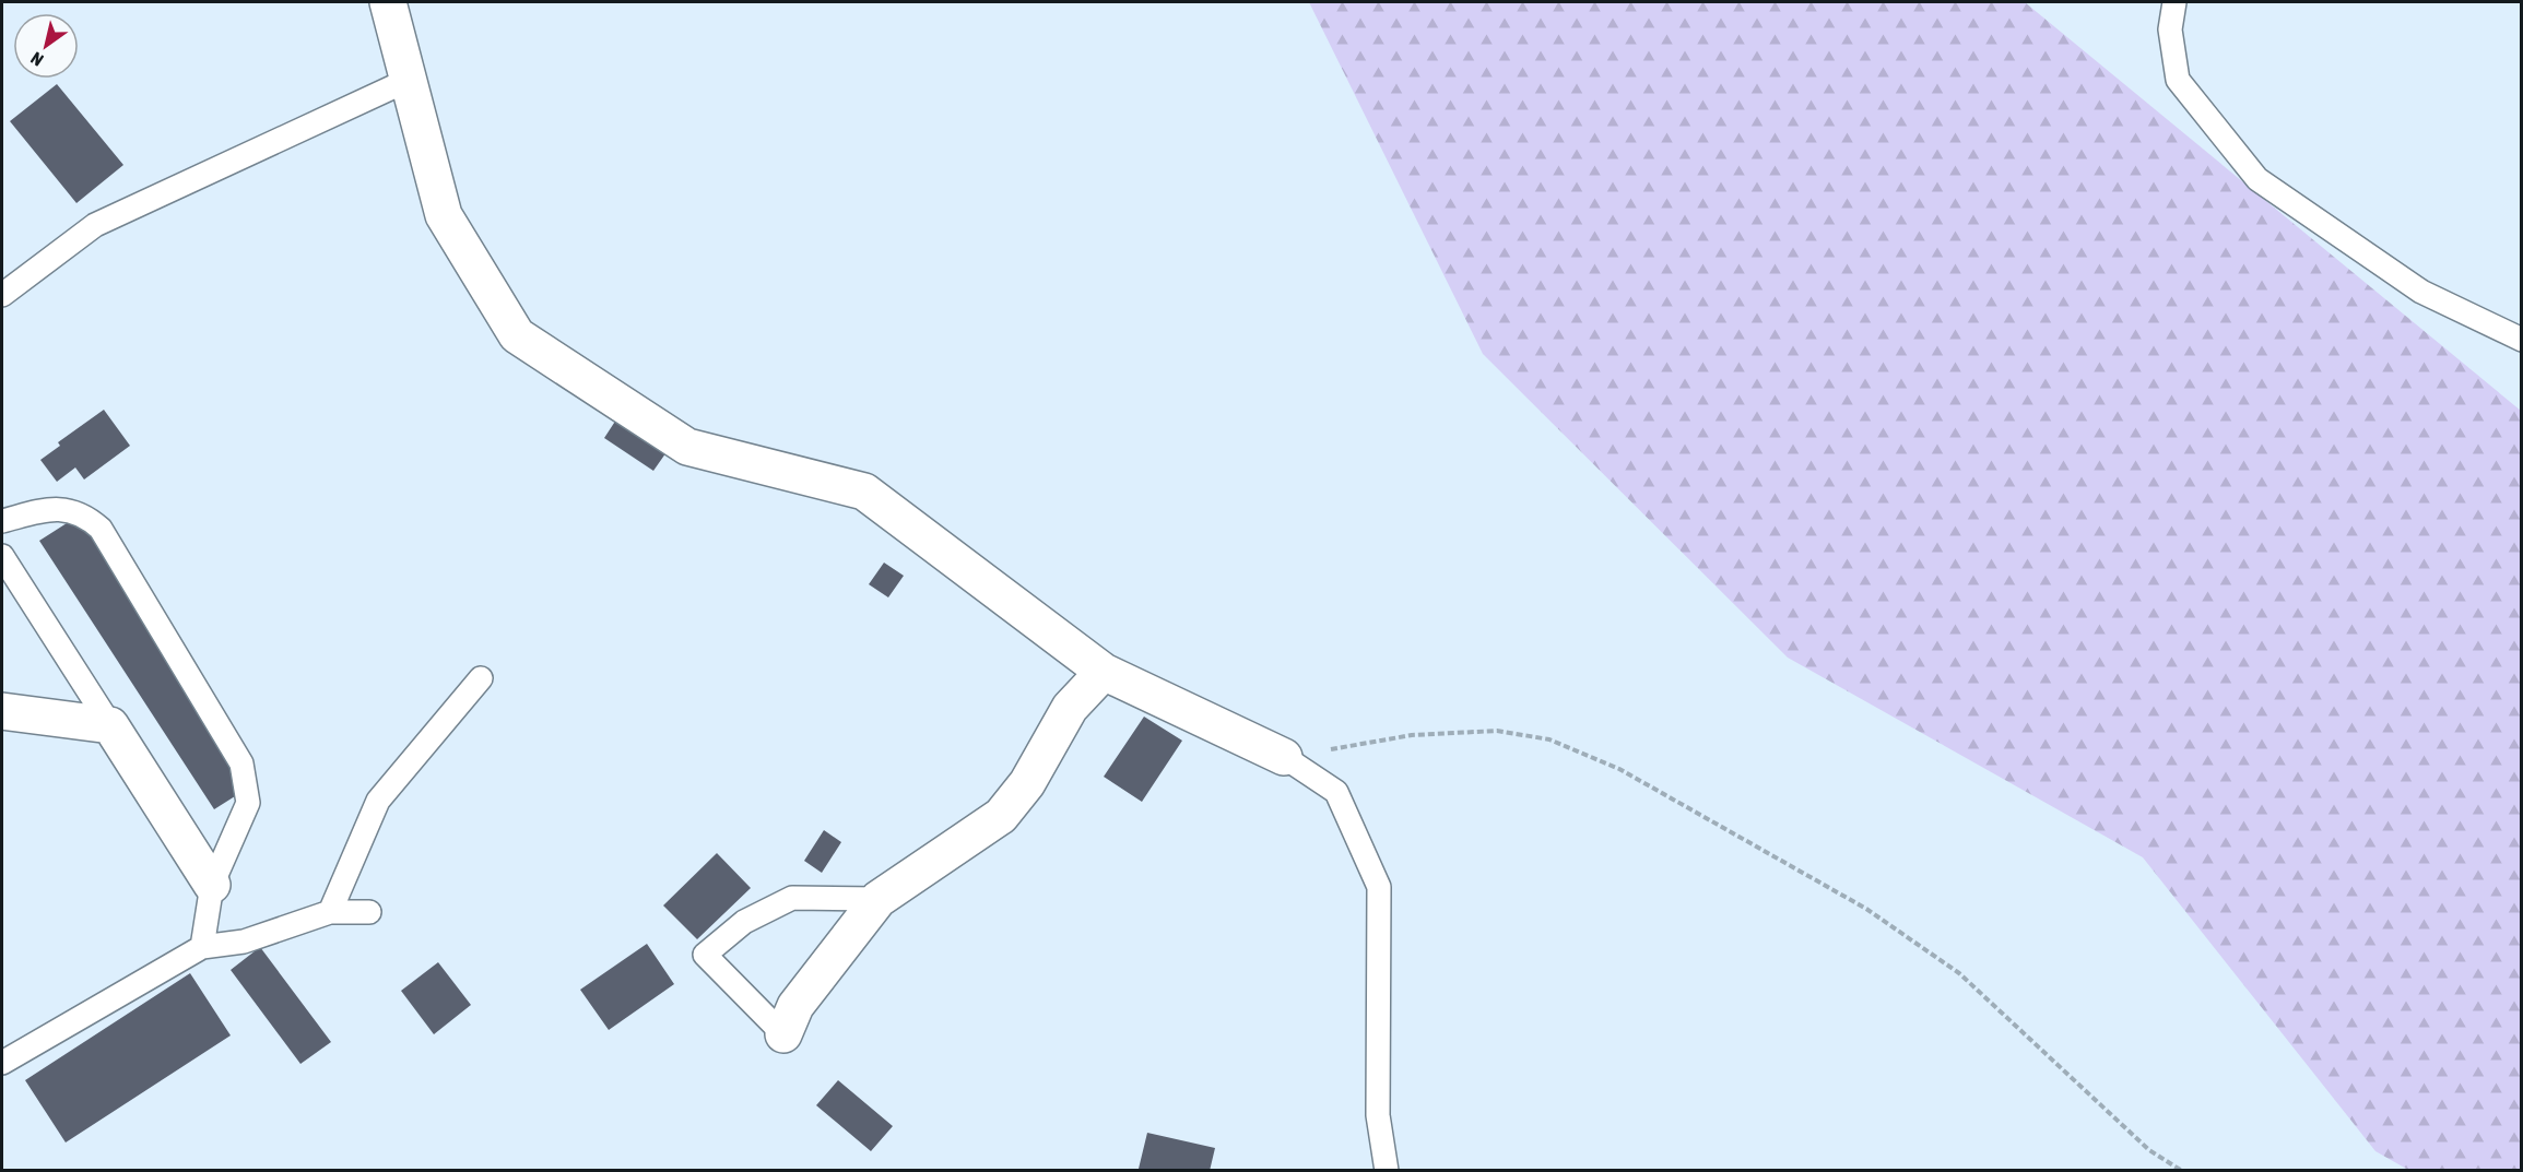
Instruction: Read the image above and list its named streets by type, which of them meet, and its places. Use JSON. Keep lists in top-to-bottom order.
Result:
{
  "north": "bottom left"
}
